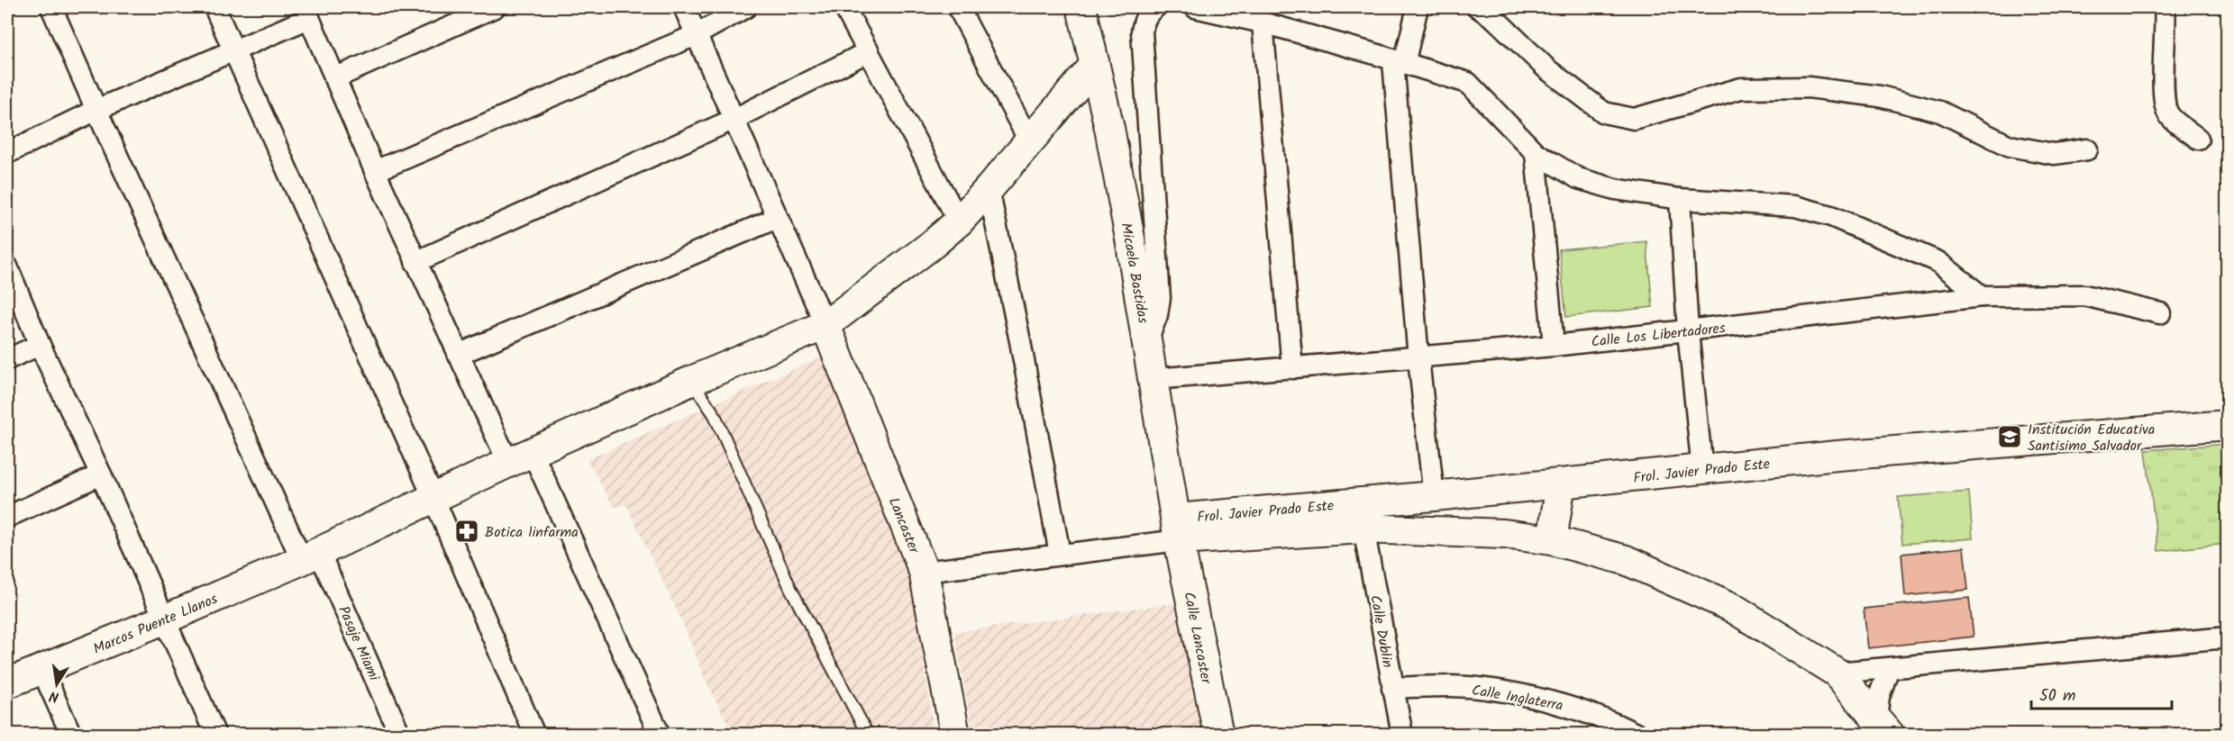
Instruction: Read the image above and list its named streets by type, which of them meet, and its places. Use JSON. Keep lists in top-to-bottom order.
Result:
{
  "streets": {
    "street": [
      "Micaela Bastidas",
      "Calle Los Libertadores",
      "Frol. Javier Prado Este",
      "Lancaster",
      "Marcos Puente Llanos",
      "Calle Dublin",
      "Calle Lancaster",
      "Pasaje Miami",
      "Calle Inglaterra"
    ]
  },
  "crossings": [
    ["Micaela Bastidas", "Calle Los Libertadores"],
    ["Micaela Bastidas", "Frol. Javier Prado Este"],
    ["Micaela Bastidas", "Marcos Puente Llanos"],
    ["Micaela Bastidas", "Calle Lancaster"],
    ["Frol. Javier Prado Este", "Calle Lancaster"],
    ["Lancaster", "Marcos Puente Llanos"],
    ["Marcos Puente Llanos", "Pasaje Miami"],
    ["Calle Dublin", "Calle Inglaterra"]
  ],
  "places": {
    "school or university": ["Institución Educativa Santisimo Salvador"],
    "pharmacy": ["Botica linfarma"]
  },
  "scale_bar": "50 m",
  "north": "bottom"
}
